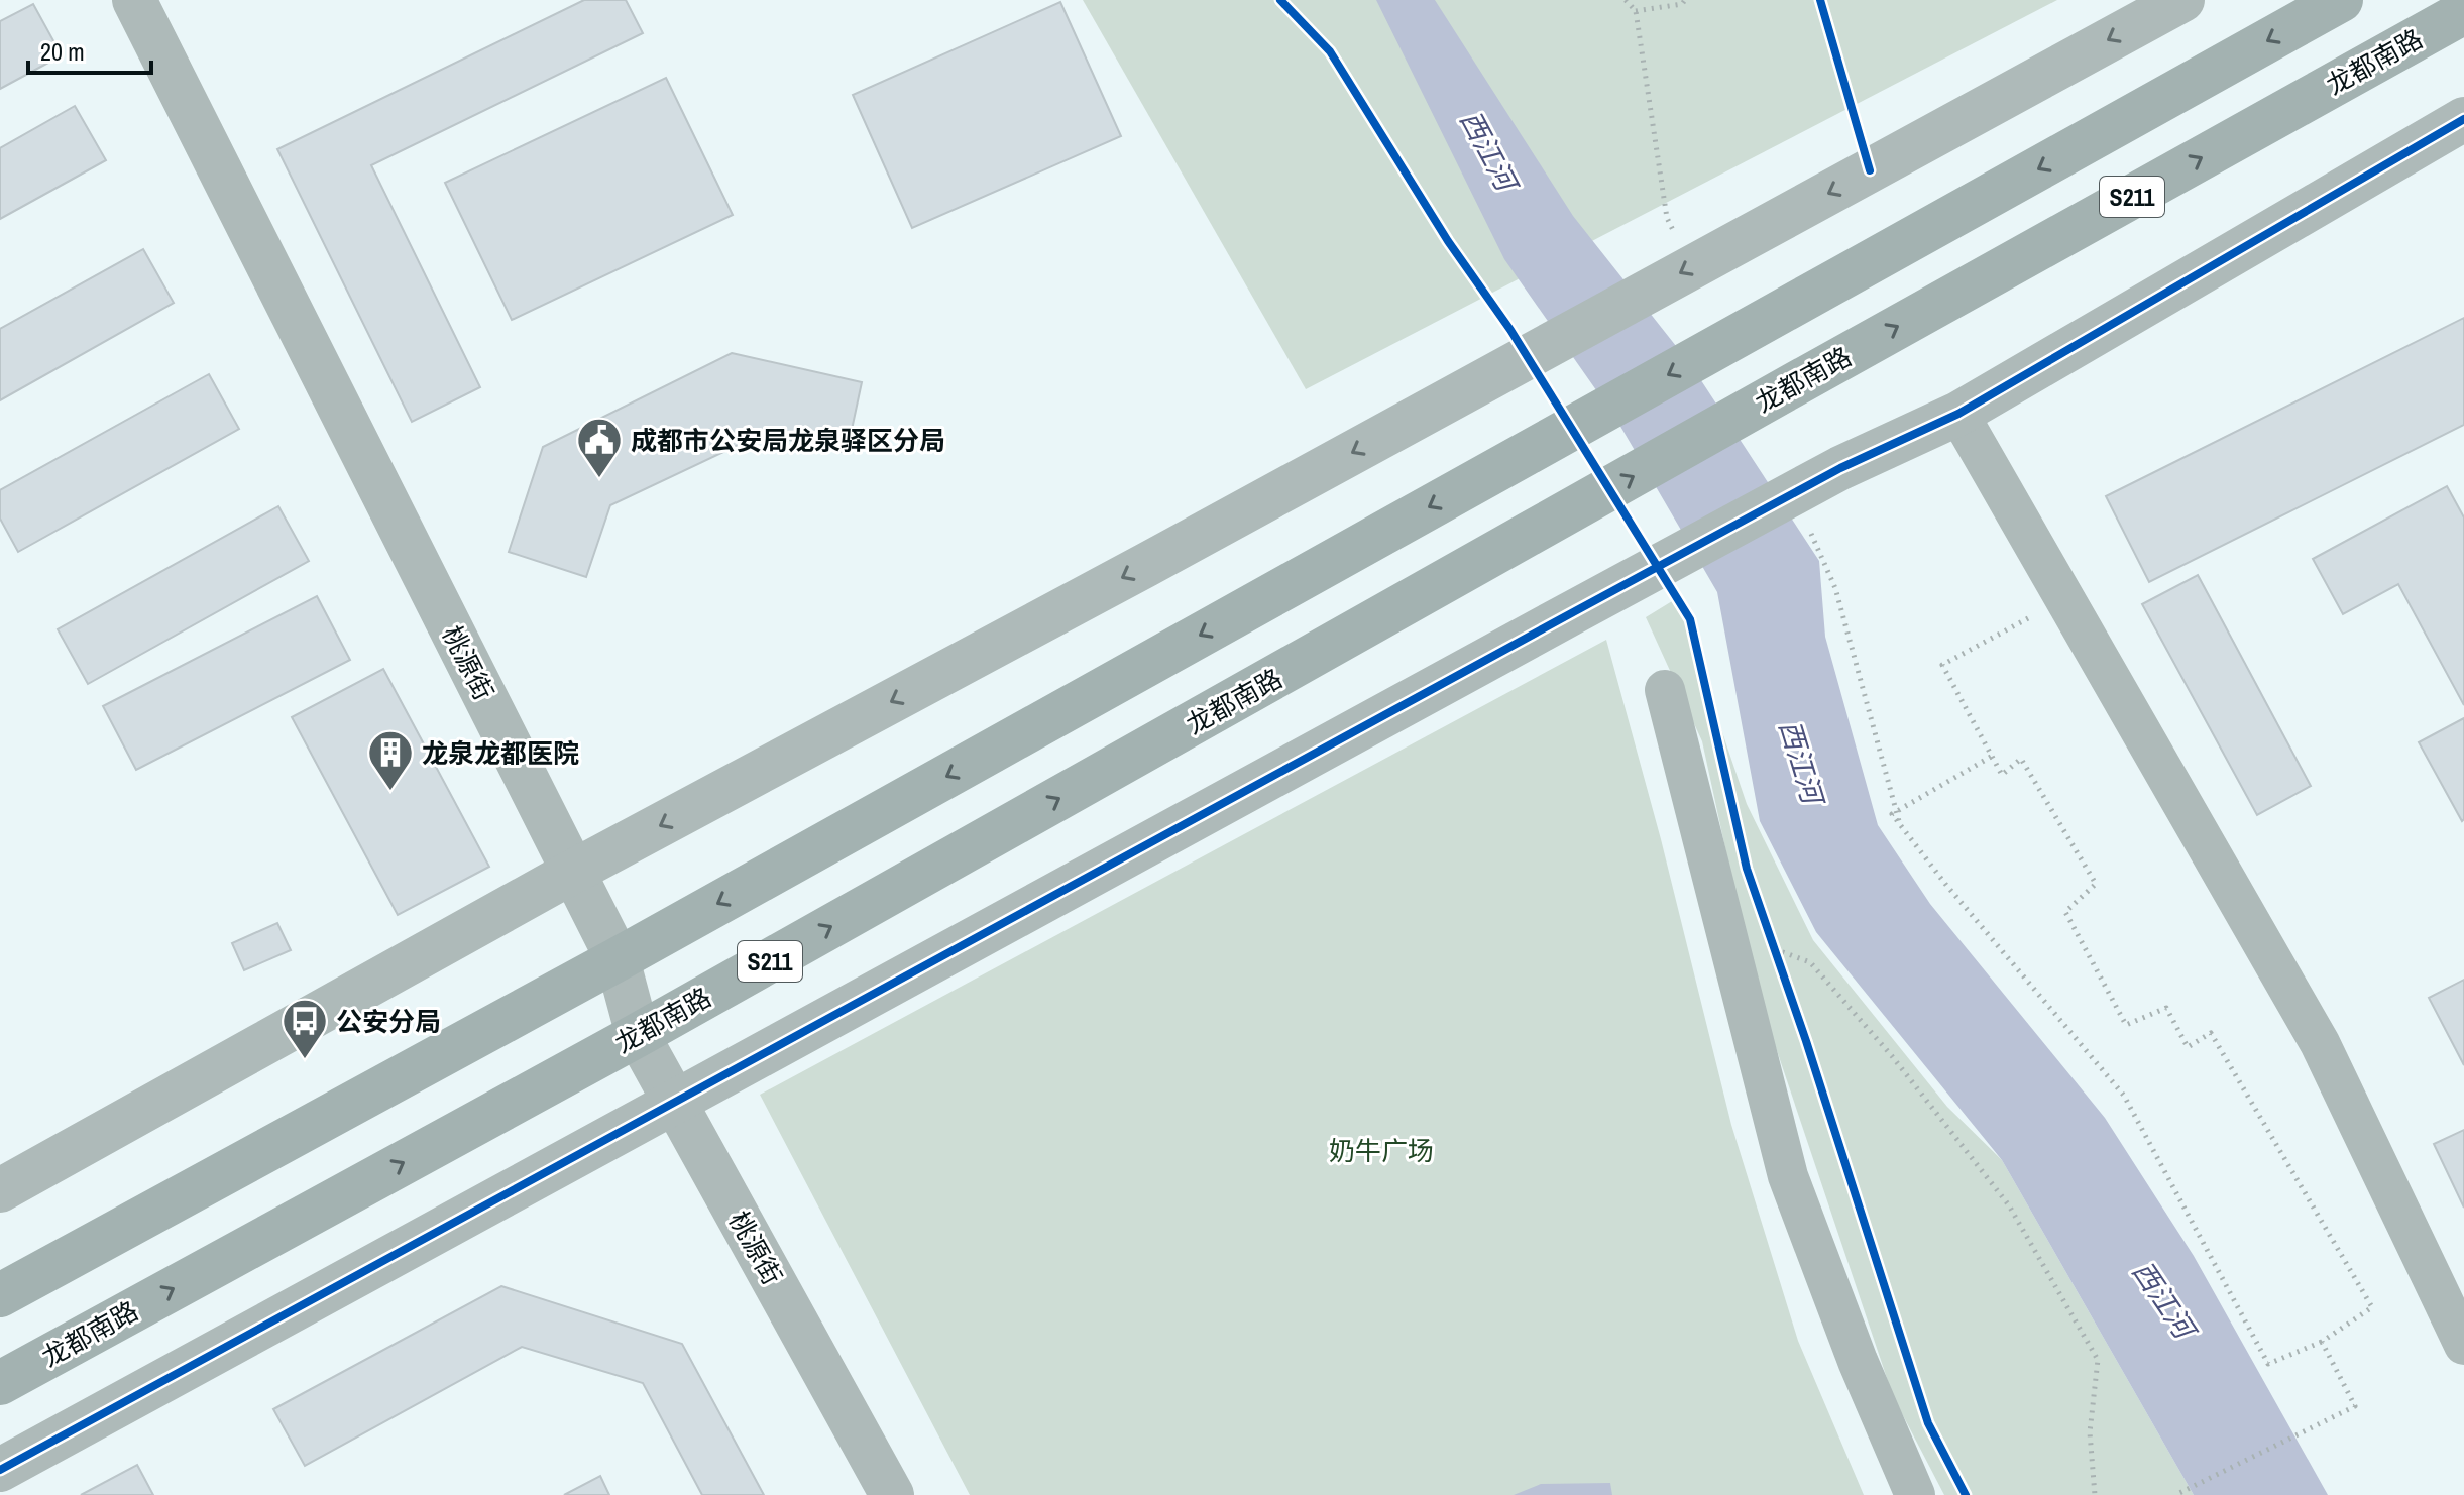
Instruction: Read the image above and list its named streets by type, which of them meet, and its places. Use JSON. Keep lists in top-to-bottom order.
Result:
{
  "streets": {
    "main road": ["龙都南路", "S211"],
    "street": ["桃源街"]
  },
  "crossings": [
    ["龙都南路", "桃源街"],
    ["S211", "桃源街"]
  ],
  "water": ["西江河"],
  "parks": ["奶牛广场"],
  "places": {
    "public building": ["成都市公安局龙泉驿区分局"],
    "building": ["龙泉龙都医院"],
    "bus stop": ["公安分局"]
  },
  "scale_bar": "20 m"
}
